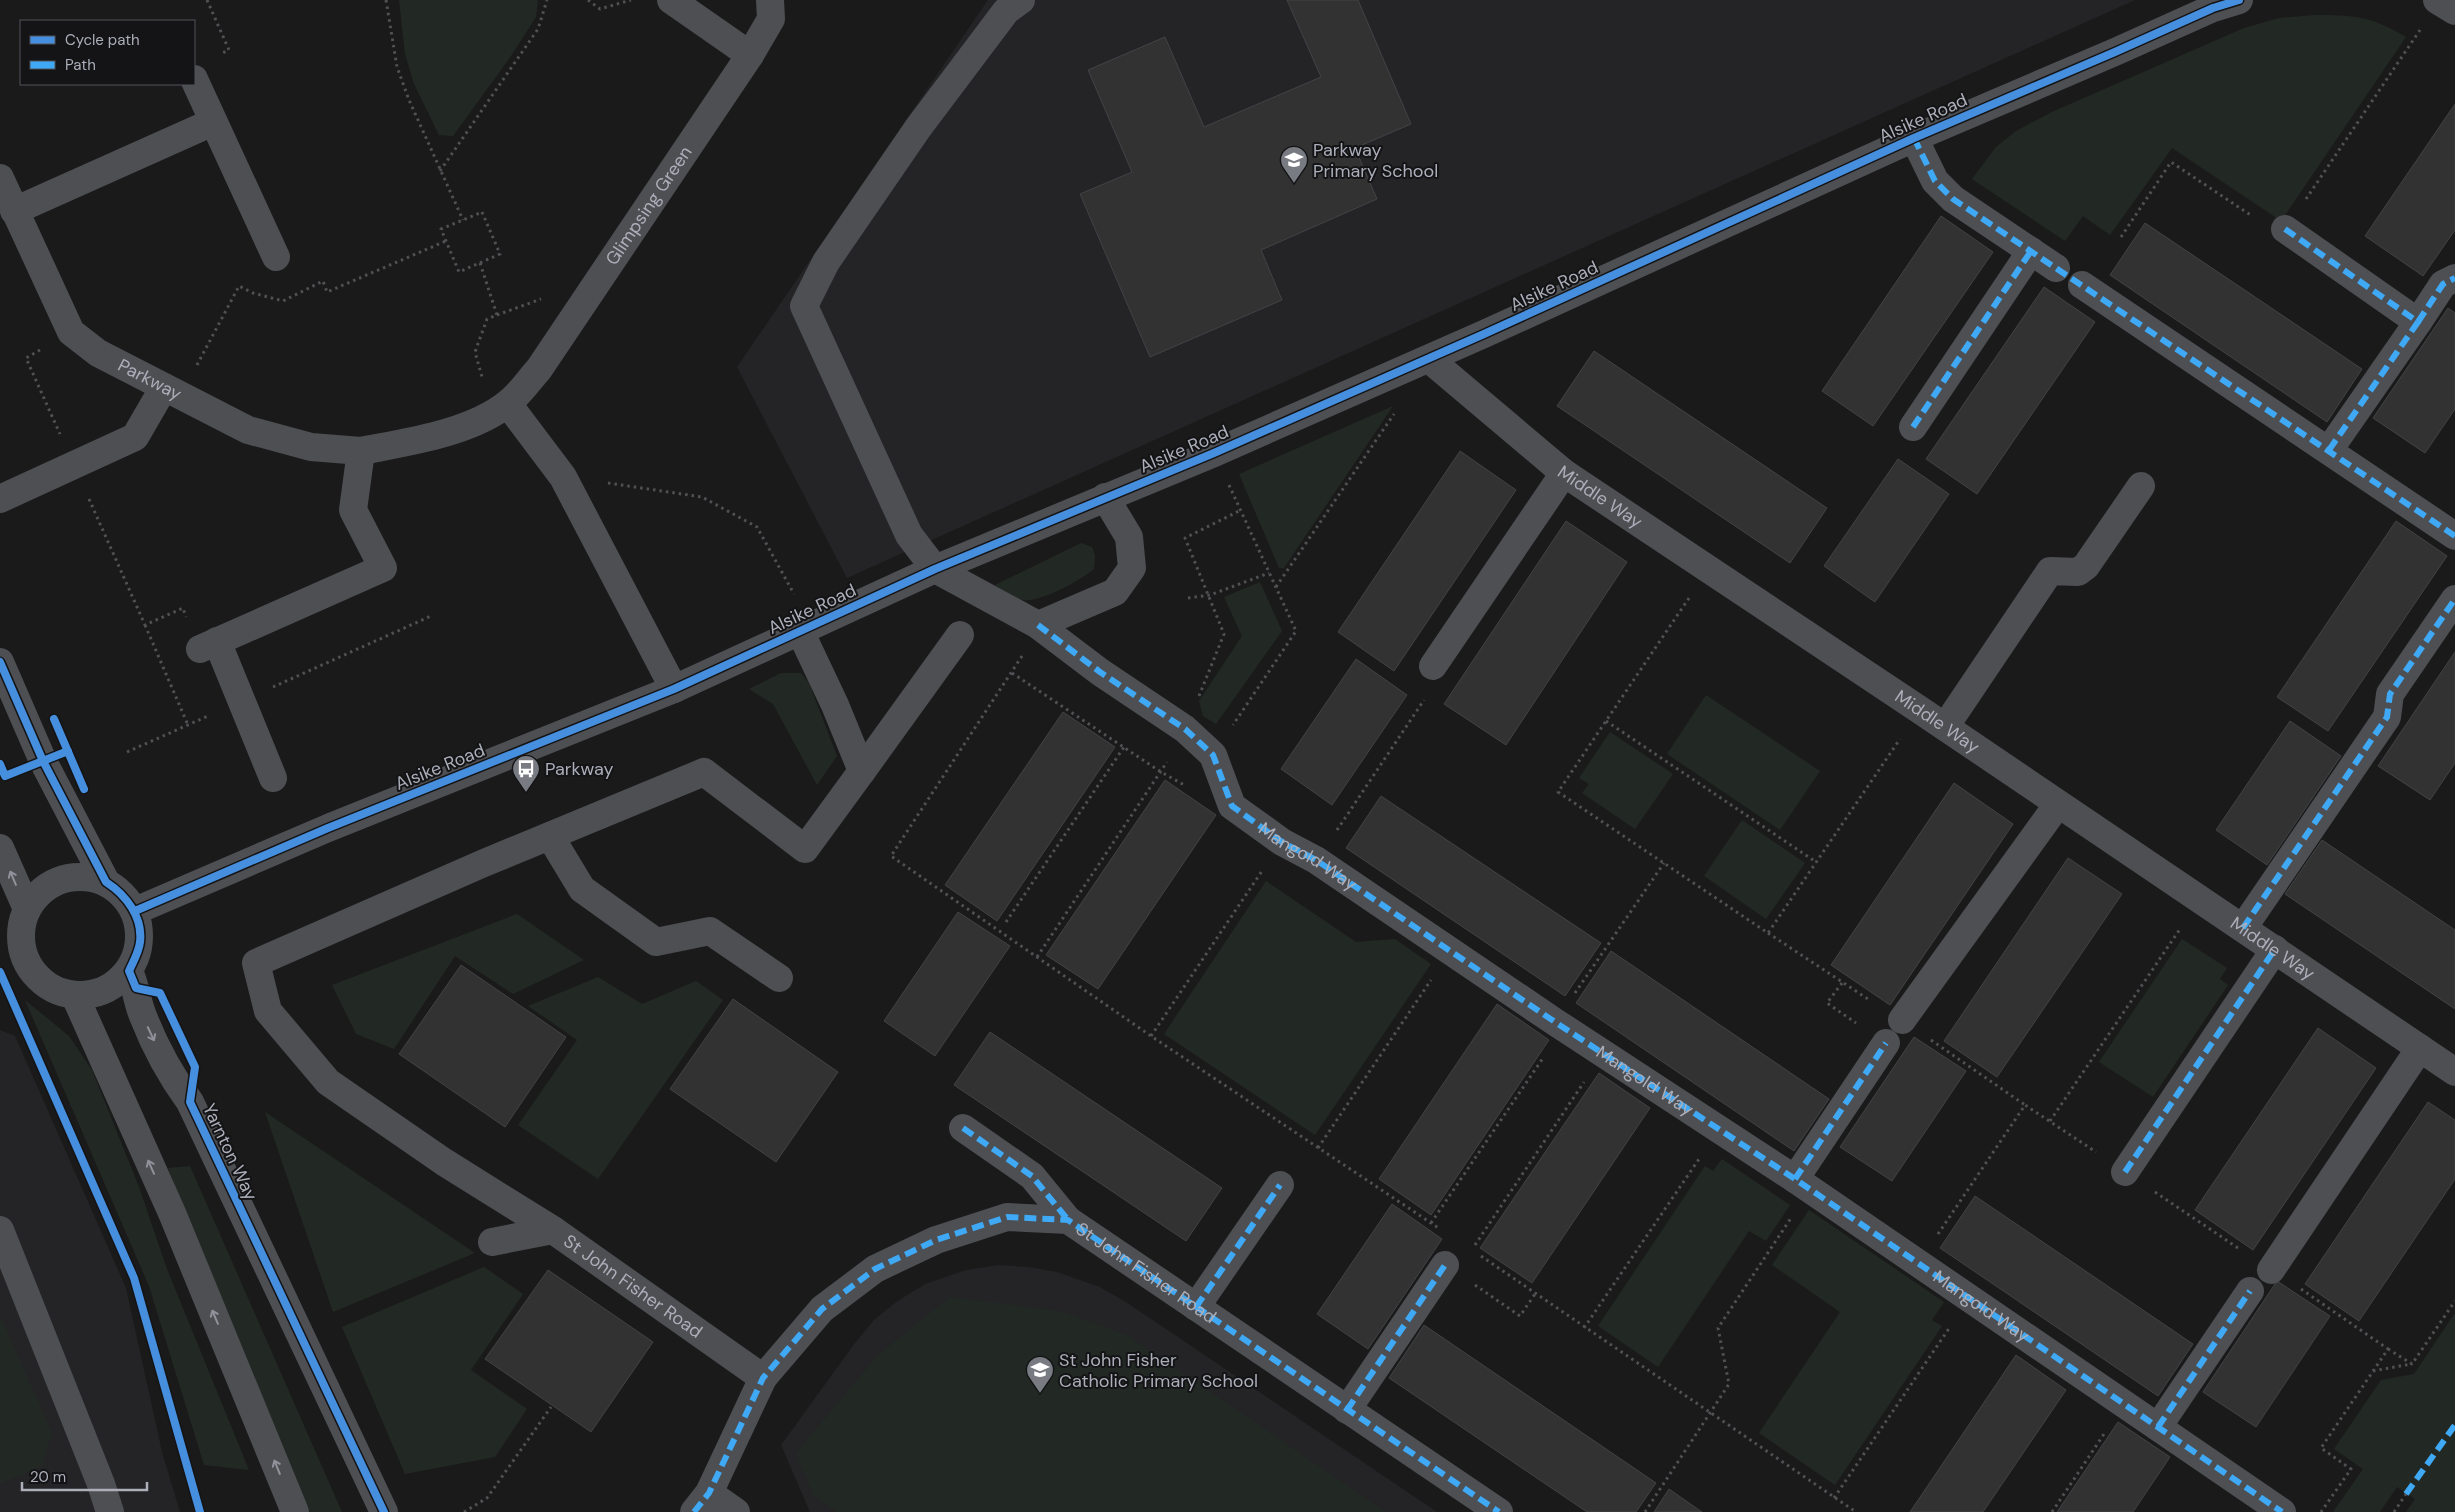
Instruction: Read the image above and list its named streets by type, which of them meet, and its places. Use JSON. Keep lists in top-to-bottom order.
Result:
{
  "streets": {
    "street": [
      "Alsike Road",
      "Glimpsing Green",
      "Parkway",
      "Middle Way",
      "Mangold Way",
      "Yarnton Way",
      "St John Fisher Road"
    ]
  },
  "crossings": [
    ["Alsike Road", "Middle Way"],
    ["Alsike Road", "Mangold Way"],
    ["Alsike Road", "Yarnton Way"],
    ["Glimpsing Green", "Parkway"]
  ],
  "places": {
    "school or university": ["Parkway Primary School", "St John Fisher Catholic Primary School"],
    "bus stop": ["Parkway"]
  },
  "legend": ["Cycle path", "Path"],
  "scale_bar": "20 m"
}
